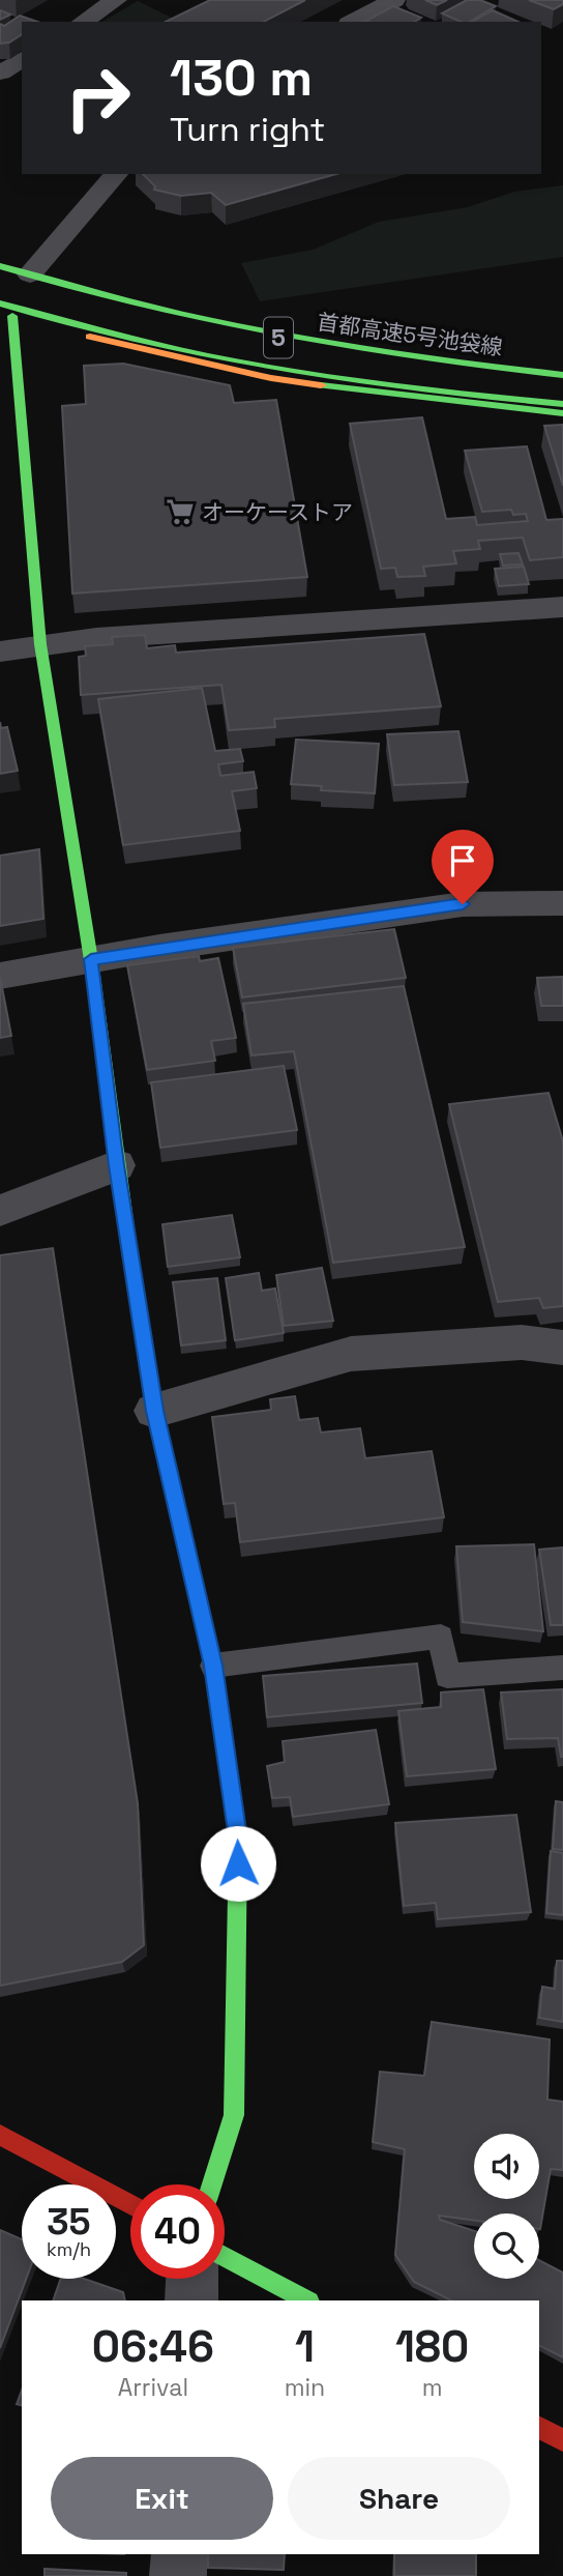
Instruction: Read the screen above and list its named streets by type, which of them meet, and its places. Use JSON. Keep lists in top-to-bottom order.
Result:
{
  "streets": {
    "main road": ["首都高速5号池袋線", "5"]
  },
  "places": {
    "supermarket": ["オーケーストア"]
  },
  "page": {
    "turn": ["130 m", "Turn right"],
    "speed": "35 km/h",
    "limit": "40",
    "eta": [
      "06:46",
      "Arrival",
      "1",
      "min",
      "180",
      "m"
    ],
    "buttons": ["Exit", "Share"]
  }
}
